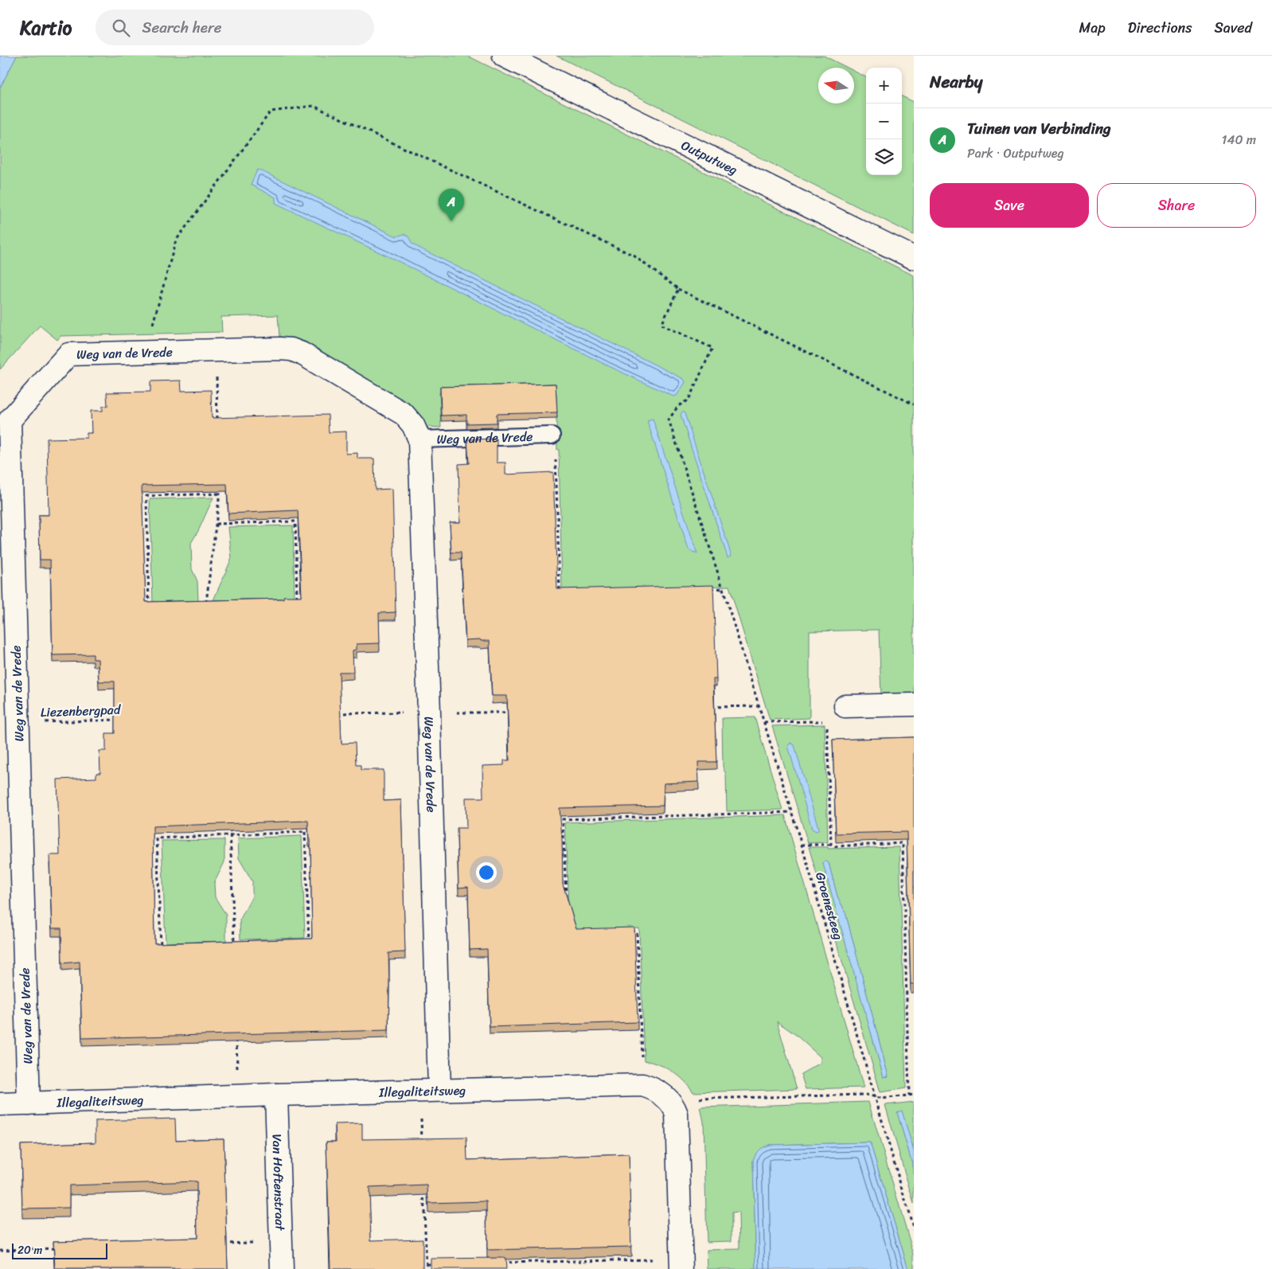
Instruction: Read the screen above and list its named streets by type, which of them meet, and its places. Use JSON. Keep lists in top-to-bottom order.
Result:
{
  "streets": {
    "street": [
      "Outputweg",
      "Weg van de Vrede",
      "Illegaliteitsweg",
      "Van Hoftenstraat"
    ],
    "path": ["Liezenbergpad", "Groenesteeg"]
  },
  "crossings": [
    ["Weg van de Vrede", "Liezenbergpad"],
    ["Weg van de Vrede", "Illegaliteitsweg"],
    ["Illegaliteitsweg", "Van Hoftenstraat"]
  ],
  "scale_bar": "20 m",
  "north": "left",
  "page": {
    "header": "Kartio",
    "search": "Search here",
    "nav": ["Map", "Directions", "Saved"],
    "heading": "Nearby",
    "map_buttons": ["+", "−"],
    "list": [
      {
        "mark": "A",
        "name": "Tuinen van Verbinding",
        "note": "Park · Outputweg",
        "value": "140 m"
      }
    ],
    "buttons": ["Save", "Share"],
    "pins": "A",
    "scale": "20 m"
  }
}
